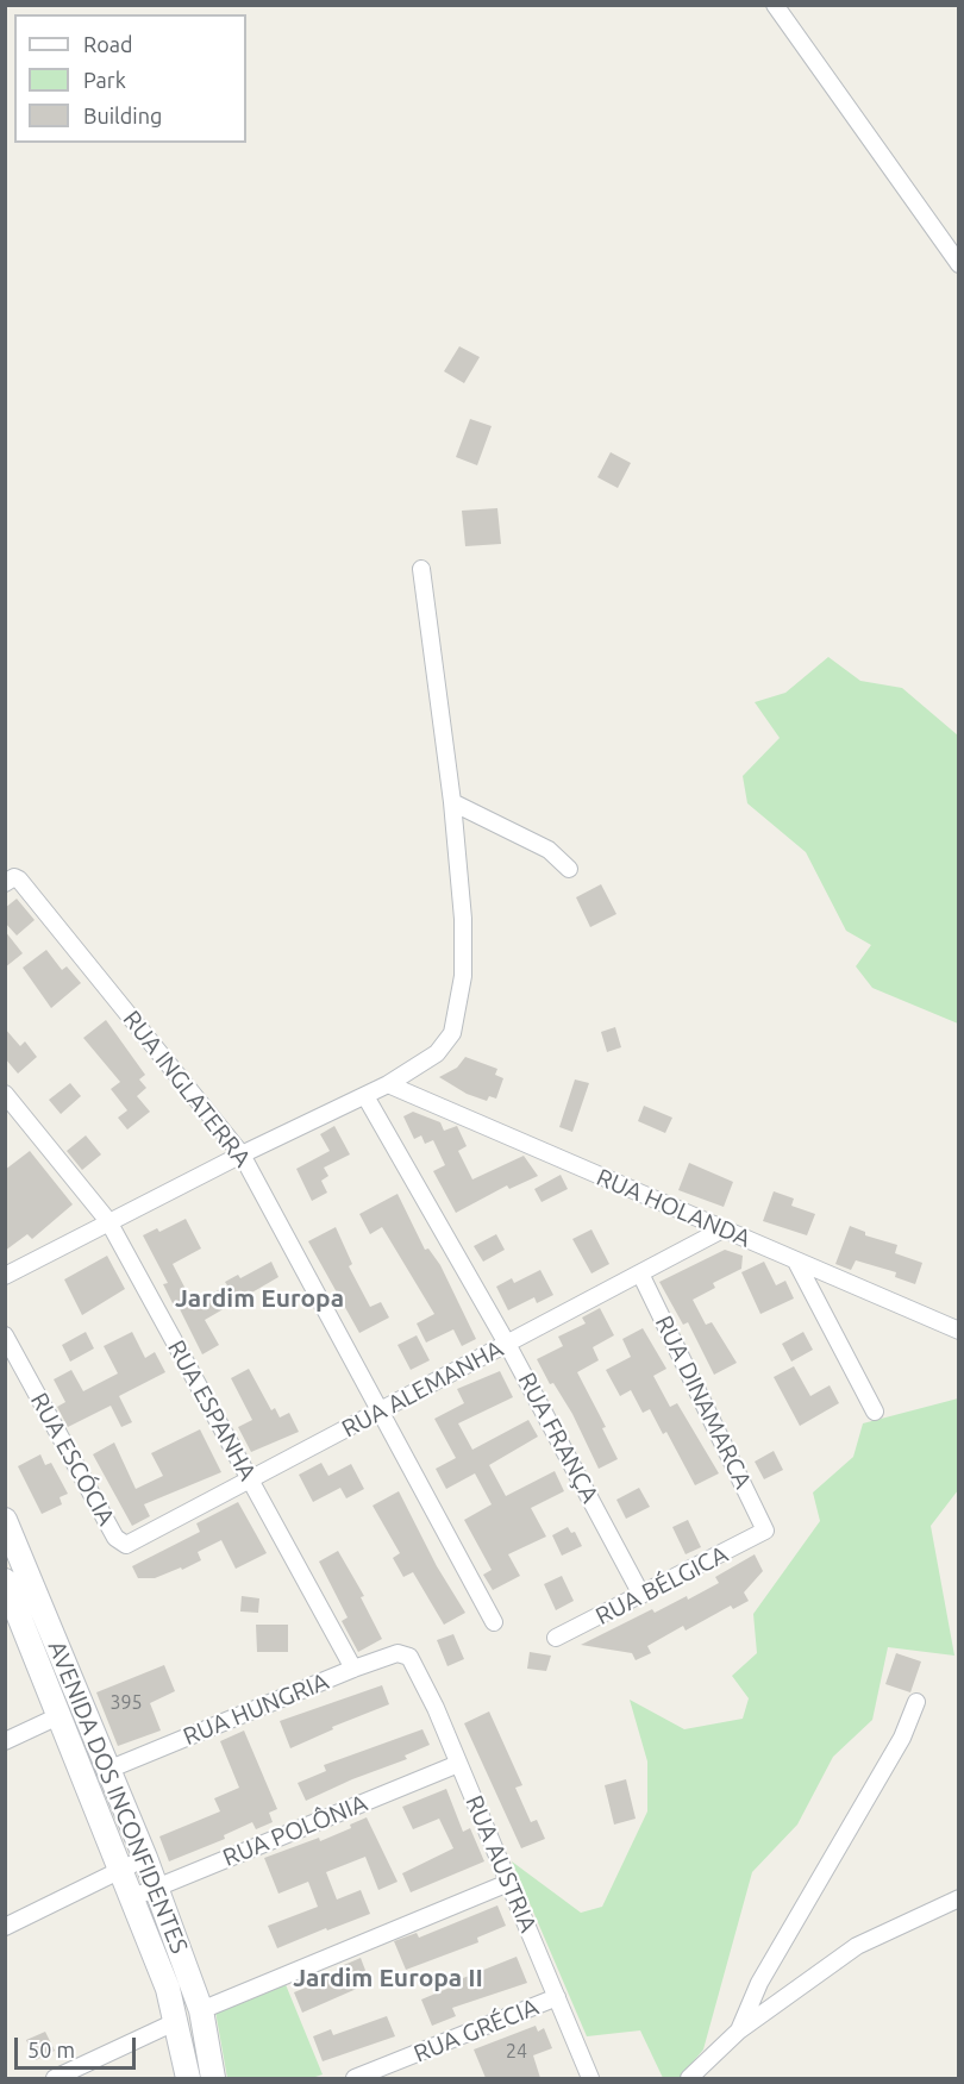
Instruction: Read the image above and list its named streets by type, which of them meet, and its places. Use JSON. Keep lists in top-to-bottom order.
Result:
{
  "streets": {
    "street": [
      "RUA INGLATERRA",
      "RUA HOLANDA",
      "RUA ALEMANHA",
      "RUA DINAMARCA",
      "RUA ESPANHA",
      "RUA FRANÇA",
      "RUA ESCÓCIA",
      "RUA BÉLGICA",
      "RUA HUNGRIA",
      "AVENIDA DOS INCONFIDENTES",
      "RUA POLÔNIA",
      "RUA AUSTRIA",
      "RUA GRÉCIA"
    ]
  },
  "crossings": [
    ["RUA INGLATERRA", "RUA ALEMANHA"],
    ["RUA HOLANDA", "RUA ALEMANHA"],
    ["RUA ALEMANHA", "RUA DINAMARCA"],
    ["RUA ALEMANHA", "RUA ESPANHA"],
    ["RUA ALEMANHA", "RUA FRANÇA"],
    ["RUA ALEMANHA", "RUA ESCÓCIA"],
    ["RUA DINAMARCA", "RUA BÉLGICA"],
    ["RUA ESPANHA", "RUA HUNGRIA"],
    ["RUA FRANÇA", "RUA BÉLGICA"],
    ["RUA HUNGRIA", "AVENIDA DOS INCONFIDENTES"],
    ["RUA HUNGRIA", "RUA AUSTRIA"],
    ["AVENIDA DOS INCONFIDENTES", "RUA POLÔNIA"],
    ["RUA POLÔNIA", "RUA AUSTRIA"],
    ["RUA AUSTRIA", "RUA GRÉCIA"]
  ],
  "districts": ["Jardim Europa", "Jardim Europa II"],
  "house_numbers": ["395", "24"],
  "legend": ["Road", "Park", "Building"],
  "scale_bar": "50 m"
}
